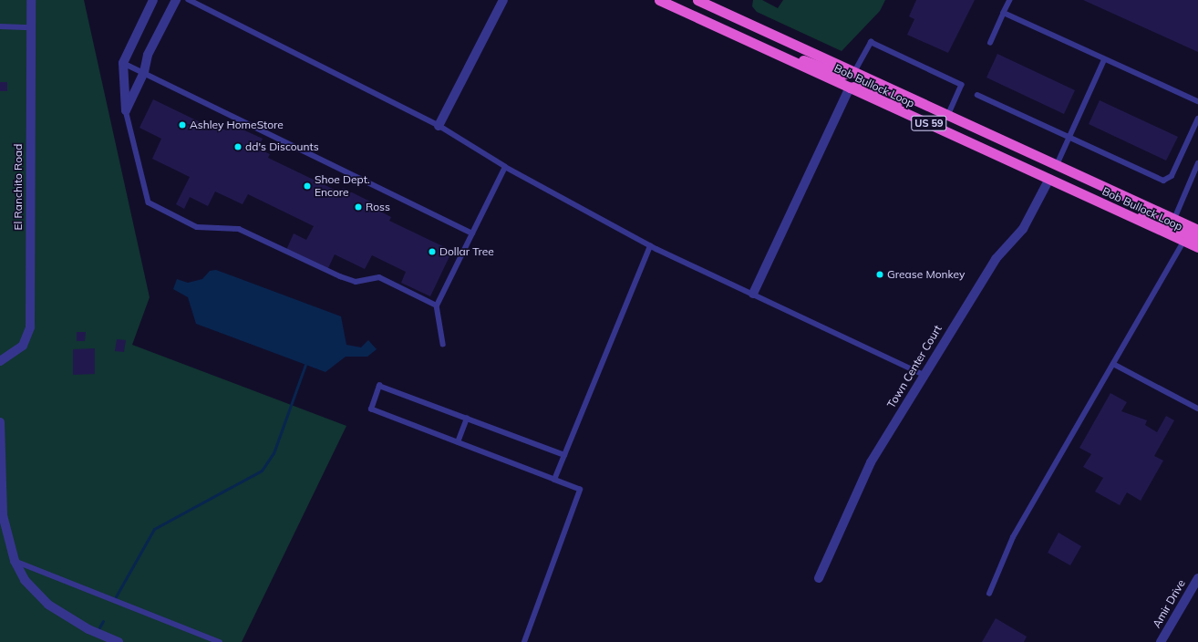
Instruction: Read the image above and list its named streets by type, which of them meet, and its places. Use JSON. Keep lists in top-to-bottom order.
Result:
{
  "streets": {
    "highway": ["Bob Bullock Loop", "US 59"],
    "street": ["El Ranchito Road", "Town Center Court", "Amir Drive"]
  },
  "crossings": [
    ["Bob Bullock Loop", "Town Center Court"]
  ],
  "places": [
    "Ashley HomeStore",
    "dd's Discounts",
    "Shoe Dept. Encore",
    "Ross",
    "Dollar Tree",
    "Grease Monkey"
  ]
}
